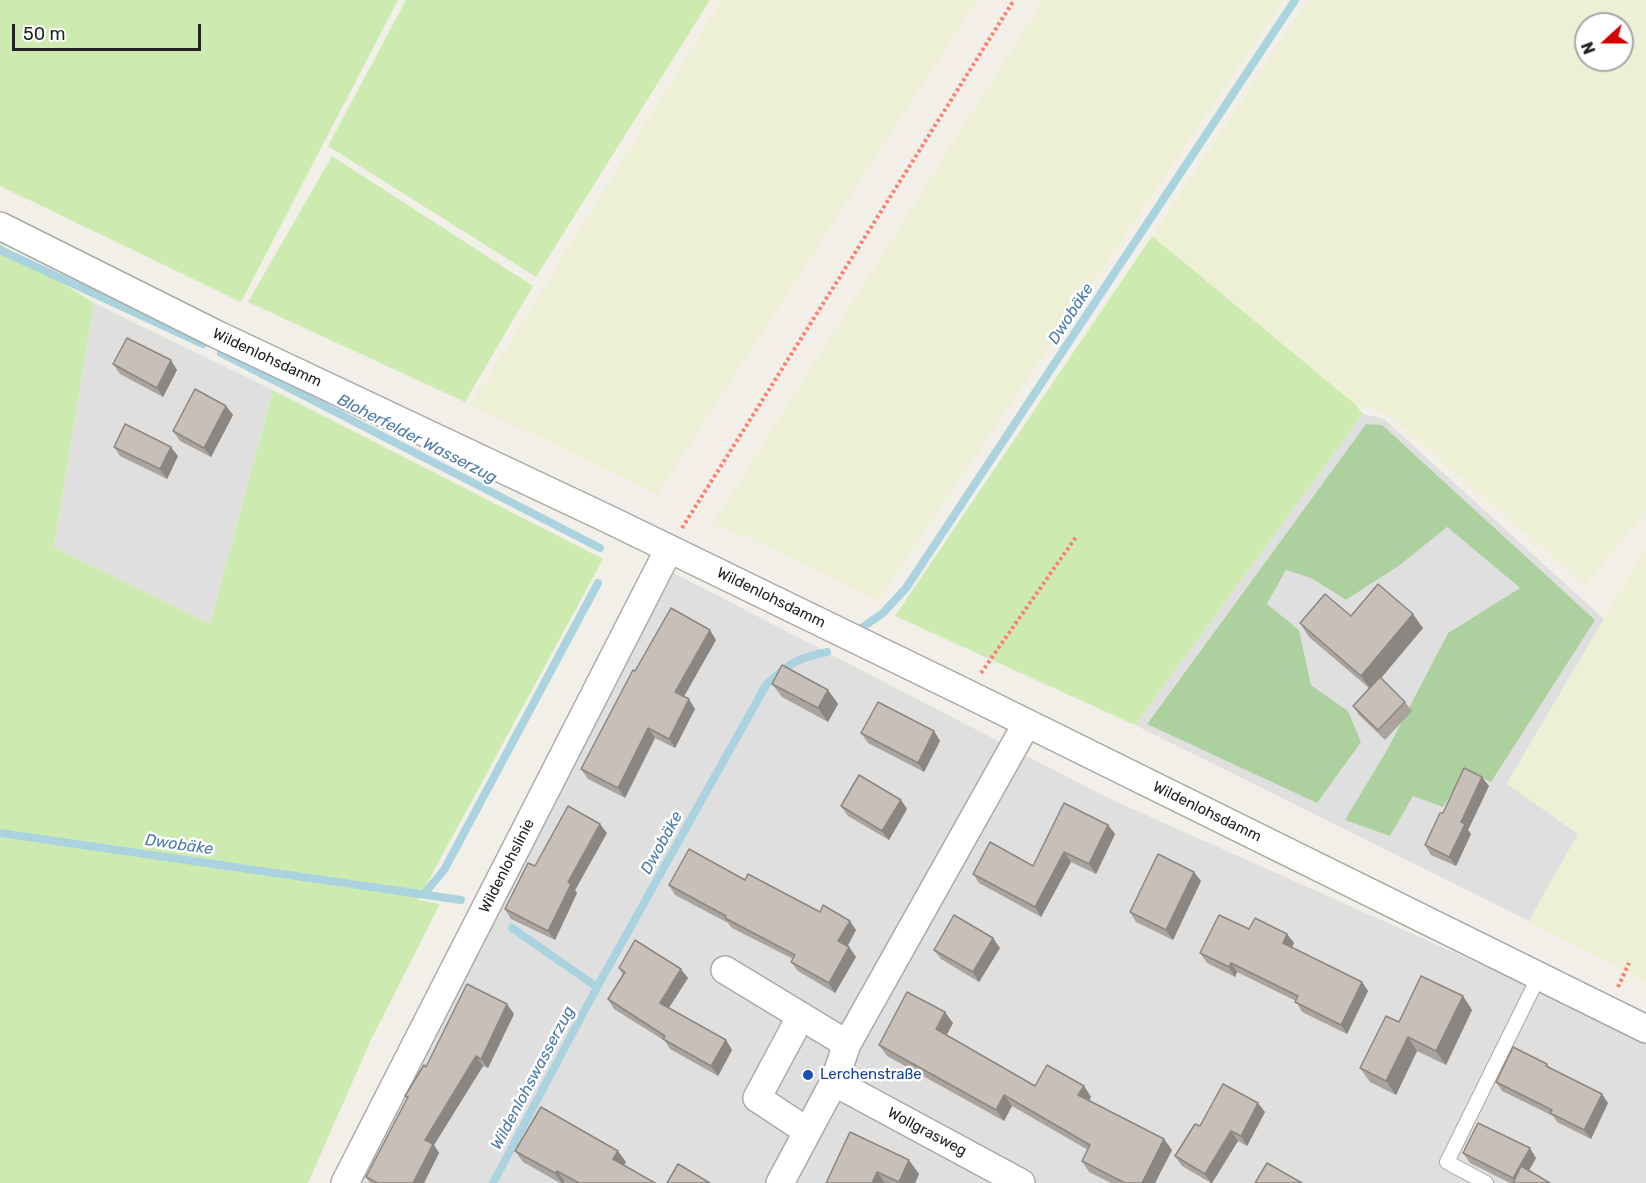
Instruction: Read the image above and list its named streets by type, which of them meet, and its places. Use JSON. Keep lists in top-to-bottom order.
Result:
{
  "streets": {
    "street": ["Wildenlohsdamm", "Wildenlohslinie", "Wollgrasweg"]
  },
  "crossings": [
    ["Wildenlohsdamm", "Wildenlohslinie"]
  ],
  "water": ["Dwobäke", "Bloherfelder Wasserzug", "Wildenlohswasserzug"],
  "places": ["Lerchenstraße"],
  "scale_bar": "50 m",
  "north": "left"
}
